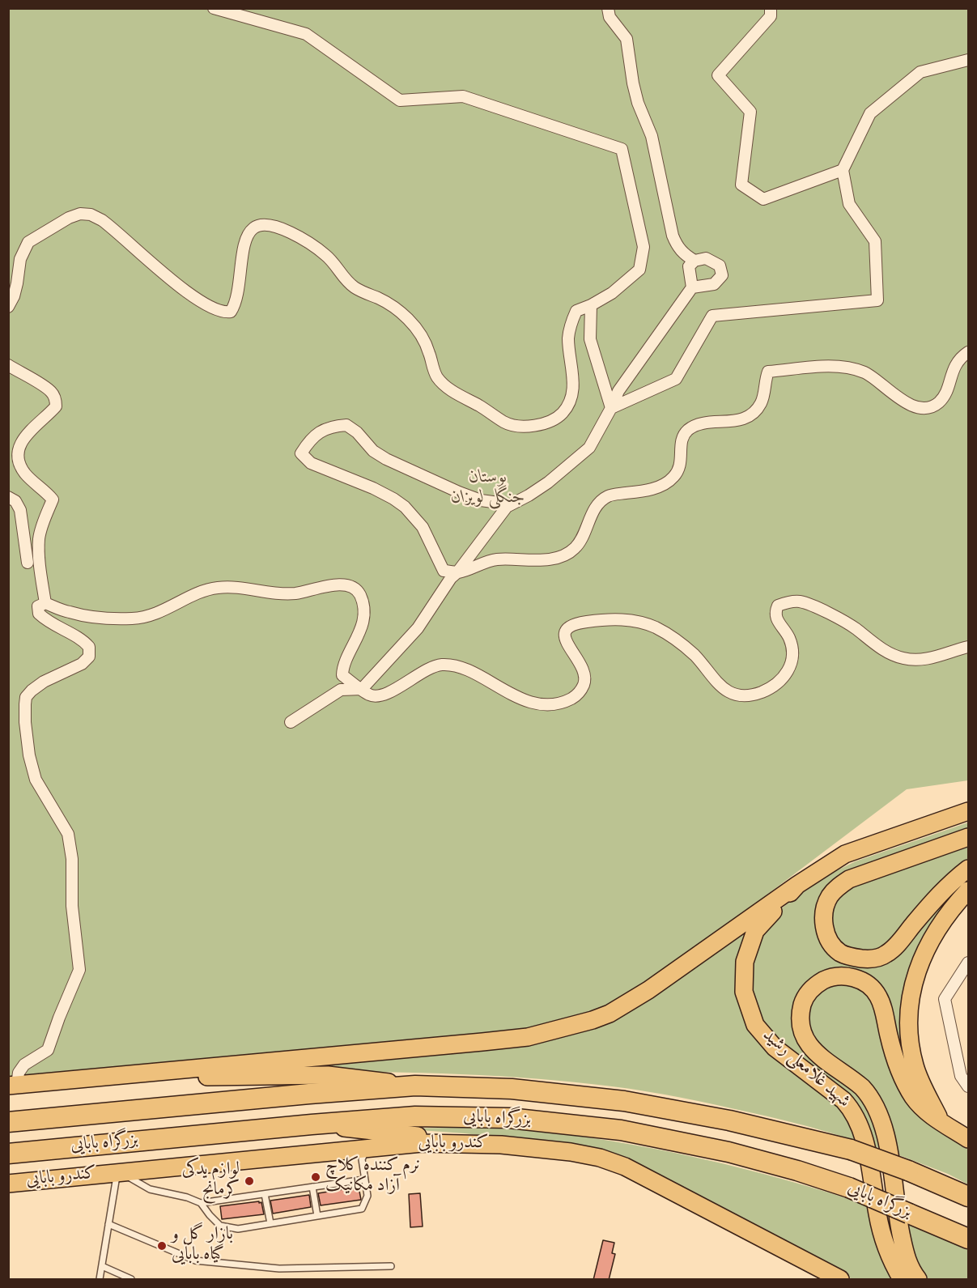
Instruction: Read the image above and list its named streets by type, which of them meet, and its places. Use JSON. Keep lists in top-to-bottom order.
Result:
{
  "streets": {
    "highway": ["بزرگراه بابایی"],
    "main road": ["شهید غلامعلی رشید", "کندرو بابایی"]
  },
  "parks": ["بوستان جنگلی لویزان"],
  "places": ["نرم کننده کلاچ آزاد مکانیک", "لوازم یدکی کرمانج", "بازار گل و گیاه بابایی"]
}
